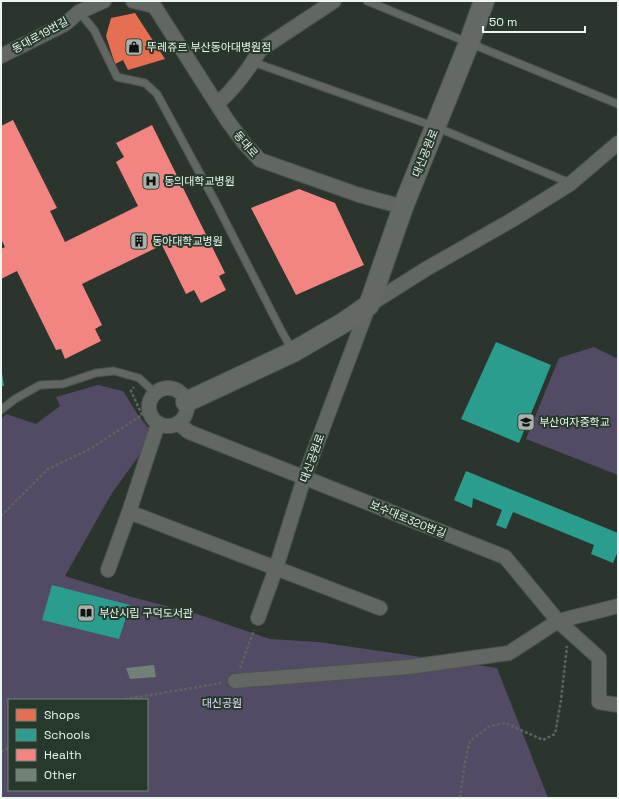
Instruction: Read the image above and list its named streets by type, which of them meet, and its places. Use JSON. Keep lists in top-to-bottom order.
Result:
{
  "streets": {
    "street": [
      "동대로19번길",
      "동대로",
      "대신공원로",
      "보수대로320번길"
    ]
  },
  "crossings": [
    ["동대로", "대신공원로"],
    ["대신공원로", "보수대로320번길"]
  ],
  "parks": ["대신공원"],
  "places": {
    "shop": ["뚜레쥬르 부산동아대병원점"],
    "hospital": ["동의대학교병원"],
    "building": ["동아대학교병원"],
    "school or university": ["부산여자중학교"],
    "library": ["부산시립 구덕도서관"]
  },
  "legend": [
    "Shops",
    "Schools",
    "Health",
    "Other"
  ],
  "scale_bar": "50 m"
}
